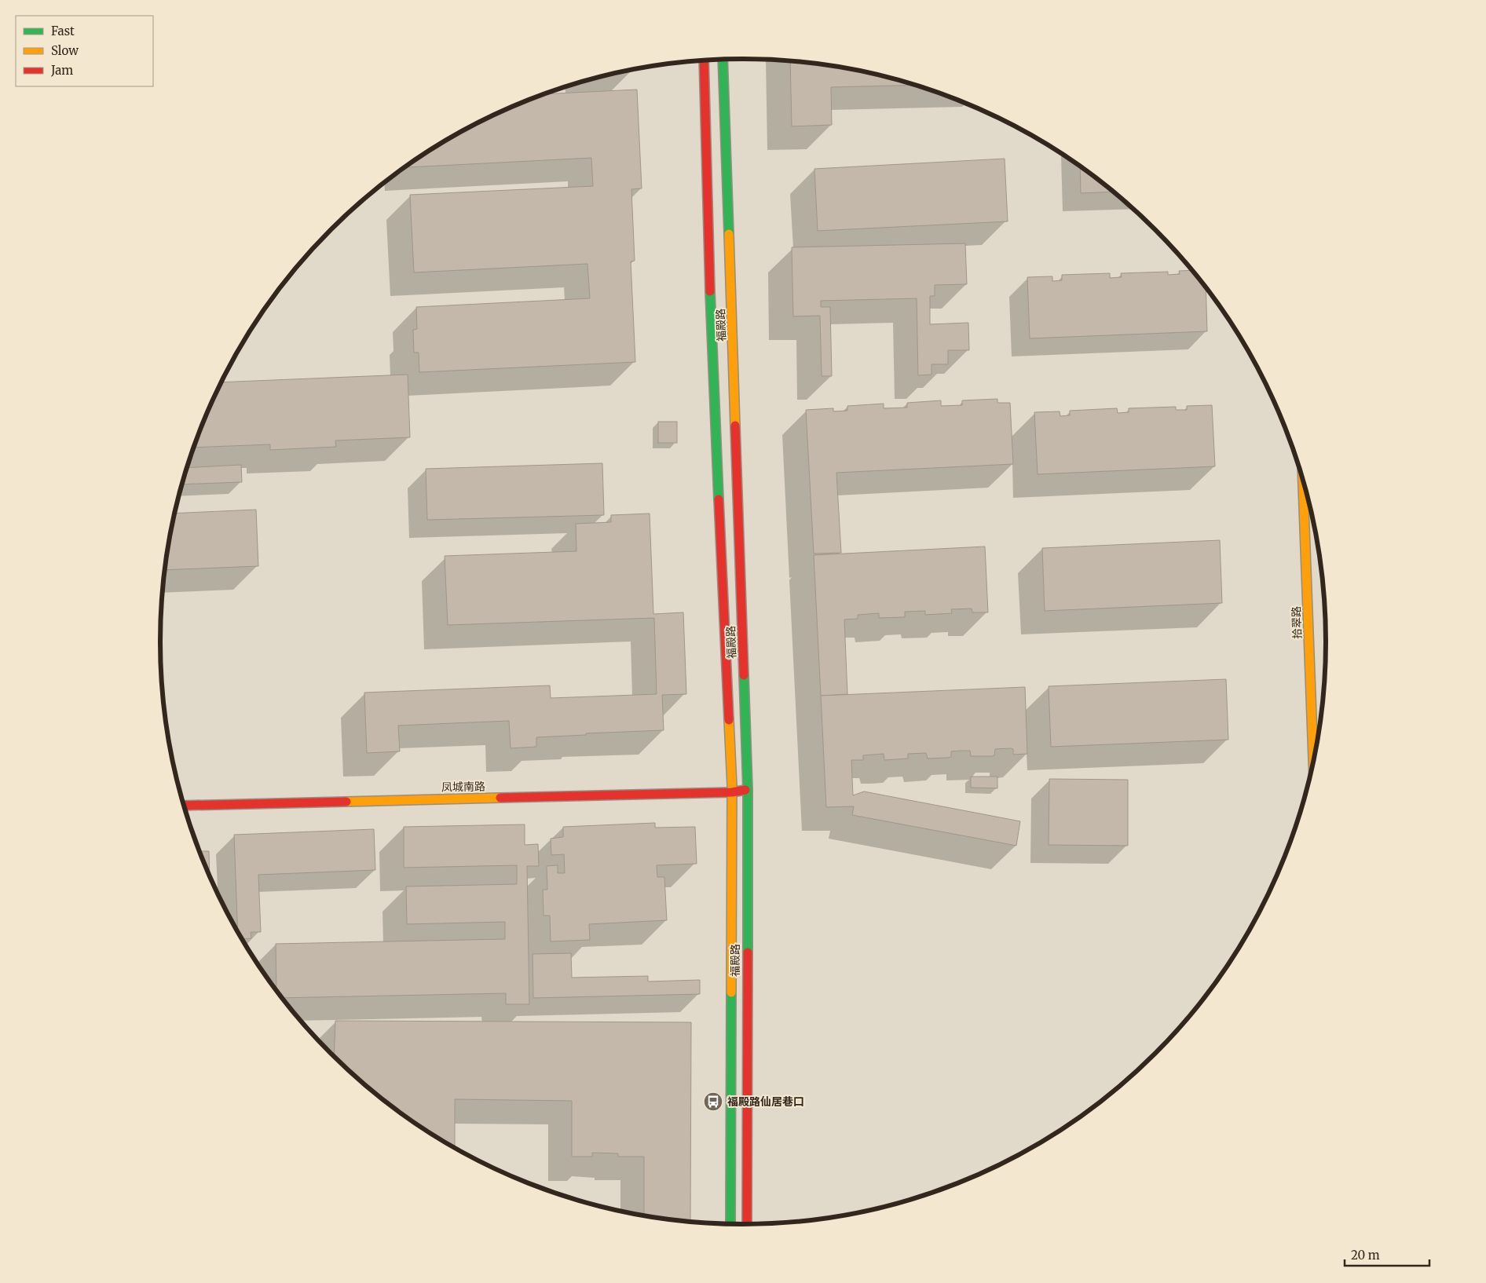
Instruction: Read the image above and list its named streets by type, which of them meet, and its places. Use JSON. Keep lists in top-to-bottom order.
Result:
{
  "streets": {
    "street": ["福殿路", "拾翠路", "凤城南路"]
  },
  "crossings": [
    ["福殿路", "凤城南路"]
  ],
  "places": {
    "bus stop": ["福殿路仙居巷口"]
  },
  "legend": ["Fast", "Slow", "Jam"],
  "scale_bar": "20 m"
}
